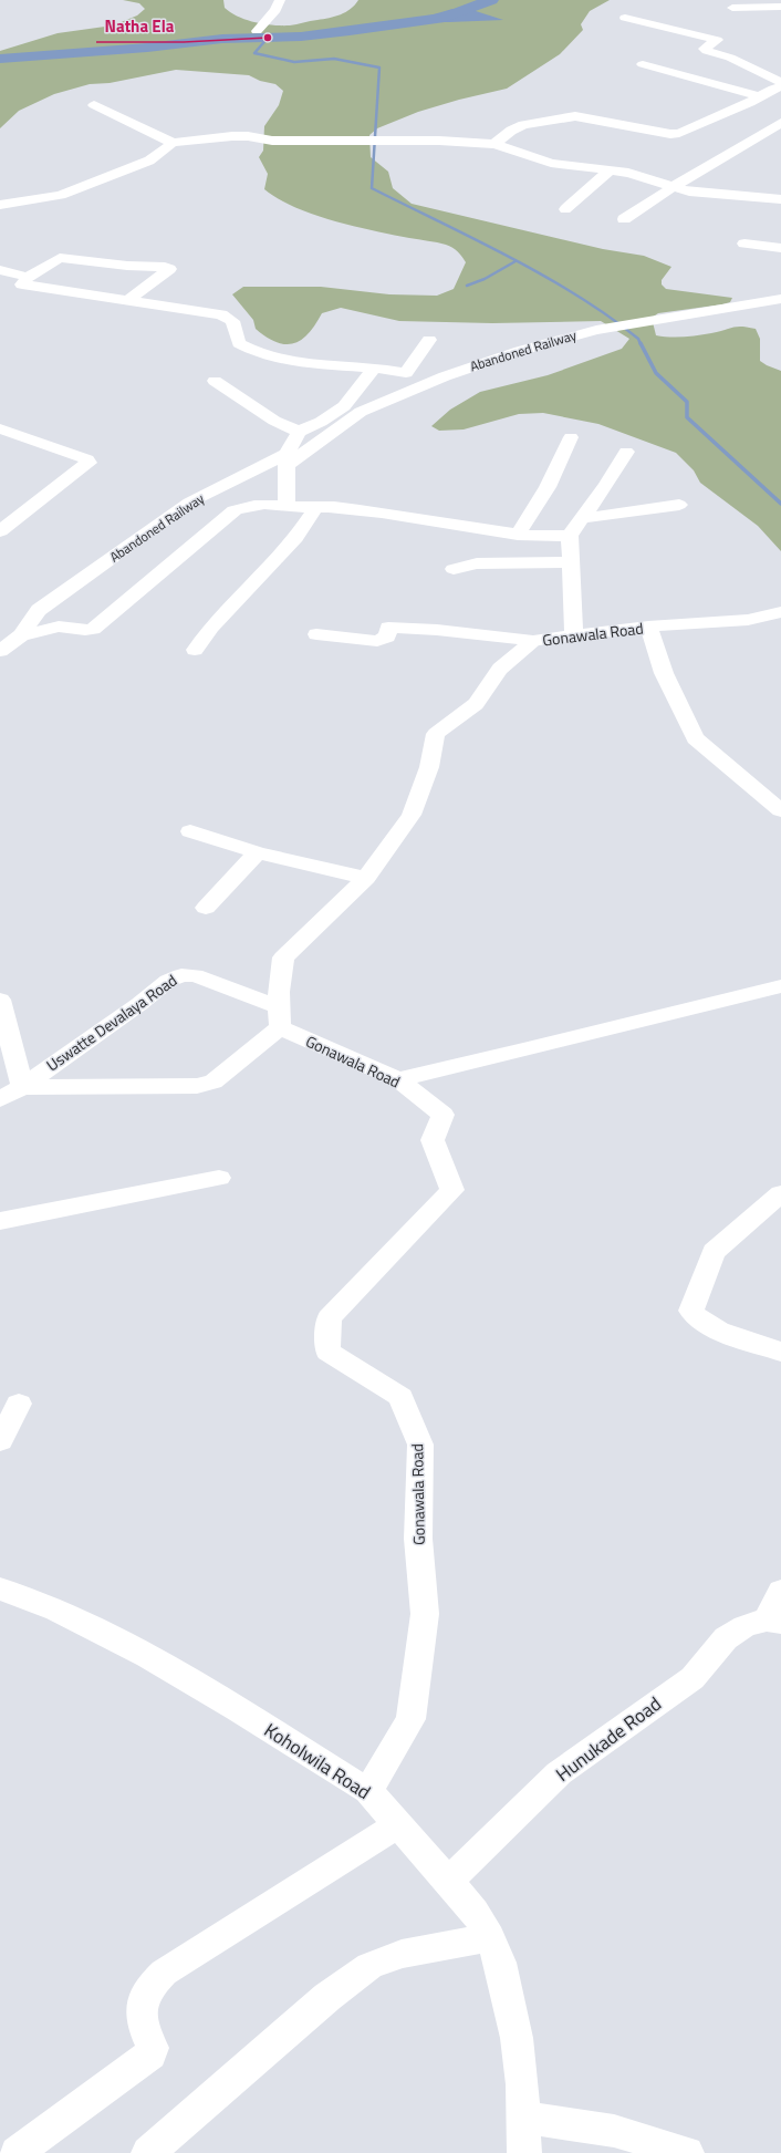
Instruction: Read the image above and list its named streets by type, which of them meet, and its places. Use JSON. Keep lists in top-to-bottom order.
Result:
{
  "streets": {
    "street": [
      "Abandoned Railway",
      "Gonawala Road",
      "Uswatte Devalaya Road",
      "Hunukade Road",
      "Koholwila Road"
    ]
  },
  "crossings": [
    ["Gonawala Road", "Uswatte Devalaya Road"],
    ["Gonawala Road", "Koholwila Road"],
    ["Hunukade Road", "Koholwila Road"]
  ],
  "places": ["Natha Ela"]
}
